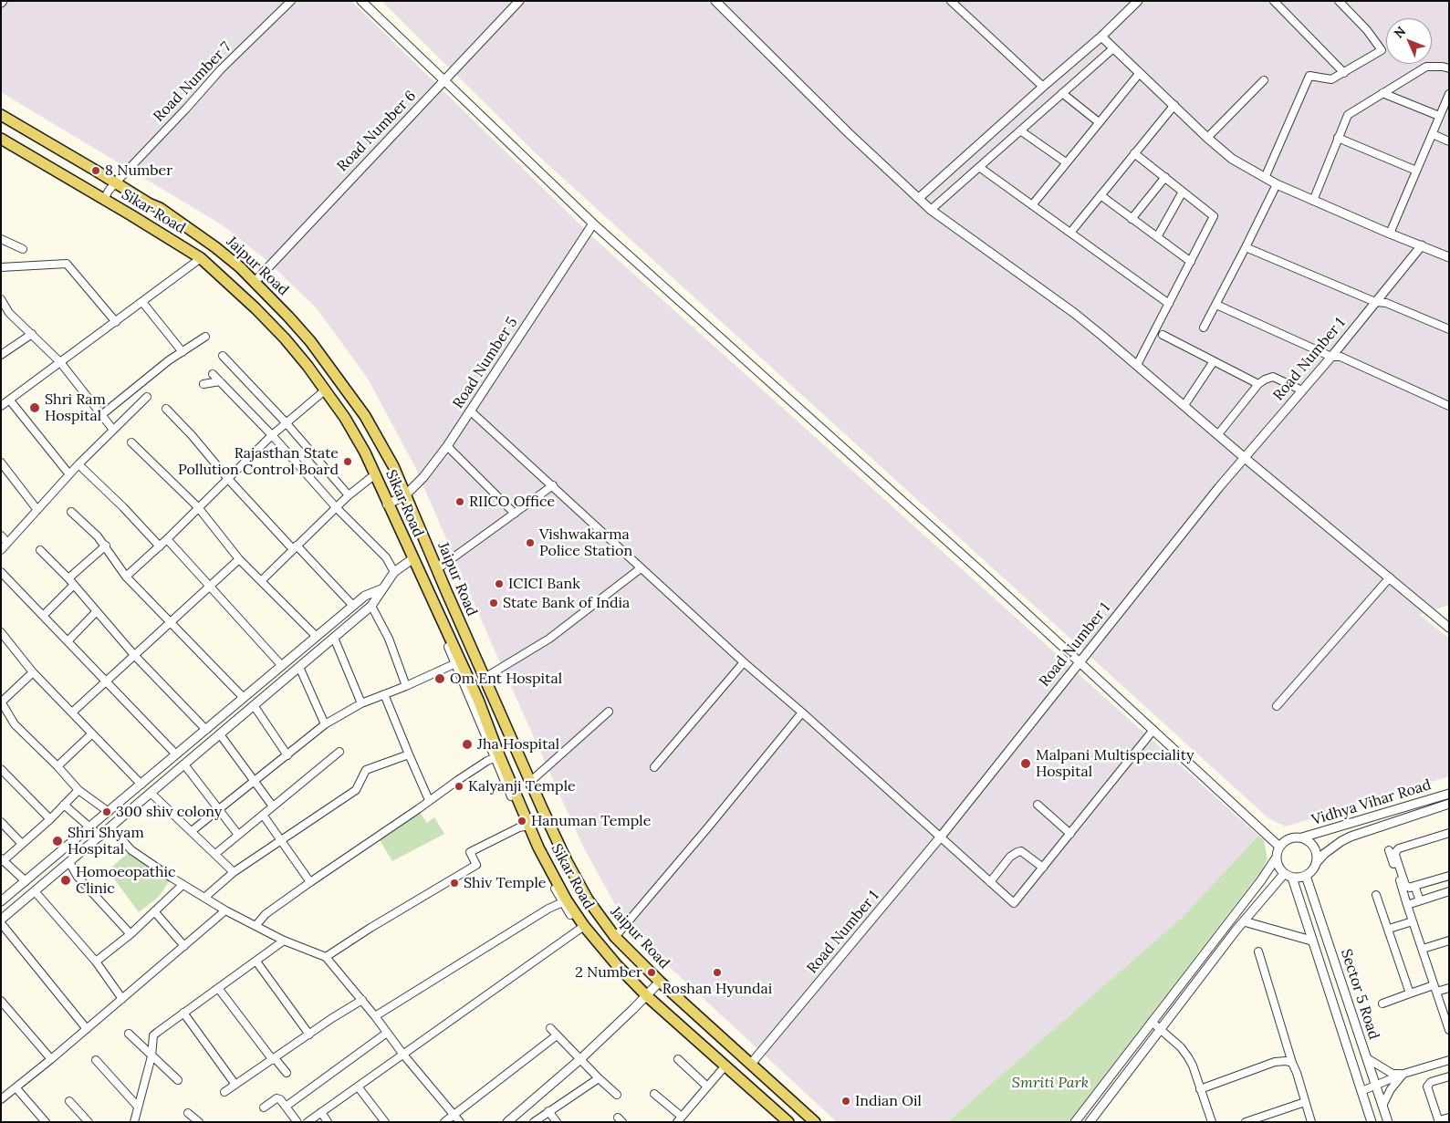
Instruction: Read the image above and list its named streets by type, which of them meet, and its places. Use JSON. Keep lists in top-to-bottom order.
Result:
{
  "streets": {
    "main road": ["Sikar Road", "Jaipur Road"],
    "street": [
      "Road Number 7",
      "Road Number 6",
      "Road Number 1",
      "Road Number 5",
      "Vidhya Vihar Road",
      "Sector 5 Road"
    ]
  },
  "crossings": [
    ["Road Number 7", "Sikar Road"],
    ["Road Number 7", "Jaipur Road"],
    ["Road Number 6", "Jaipur Road"],
    ["Sikar Road", "Road Number 5"],
    ["Jaipur Road", "Road Number 1"],
    ["Jaipur Road", "Road Number 5"],
    ["Vidhya Vihar Road", "Sector 5 Road"]
  ],
  "parks": ["Smriti Park"],
  "places": [
    "8 Number",
    "Shri Ram Hospital",
    "Rajasthan State Pollution Control Board",
    "RIICO Office",
    "Vishwakarma Police Station",
    "ICICI Bank",
    "State Bank of India",
    "Om Ent Hospital",
    "Jha Hospital",
    "Malpani Multispeciality Hospital",
    "Kalyanji Temple",
    "300 shiv colony",
    "Hanuman Temple",
    "Shri Shyam Hospital",
    "Homoeopathic Clinic",
    "Shiv Temple",
    "2 Number",
    "Roshan Hyundai",
    "Indian Oil"
  ],
  "north": "top left"
}
